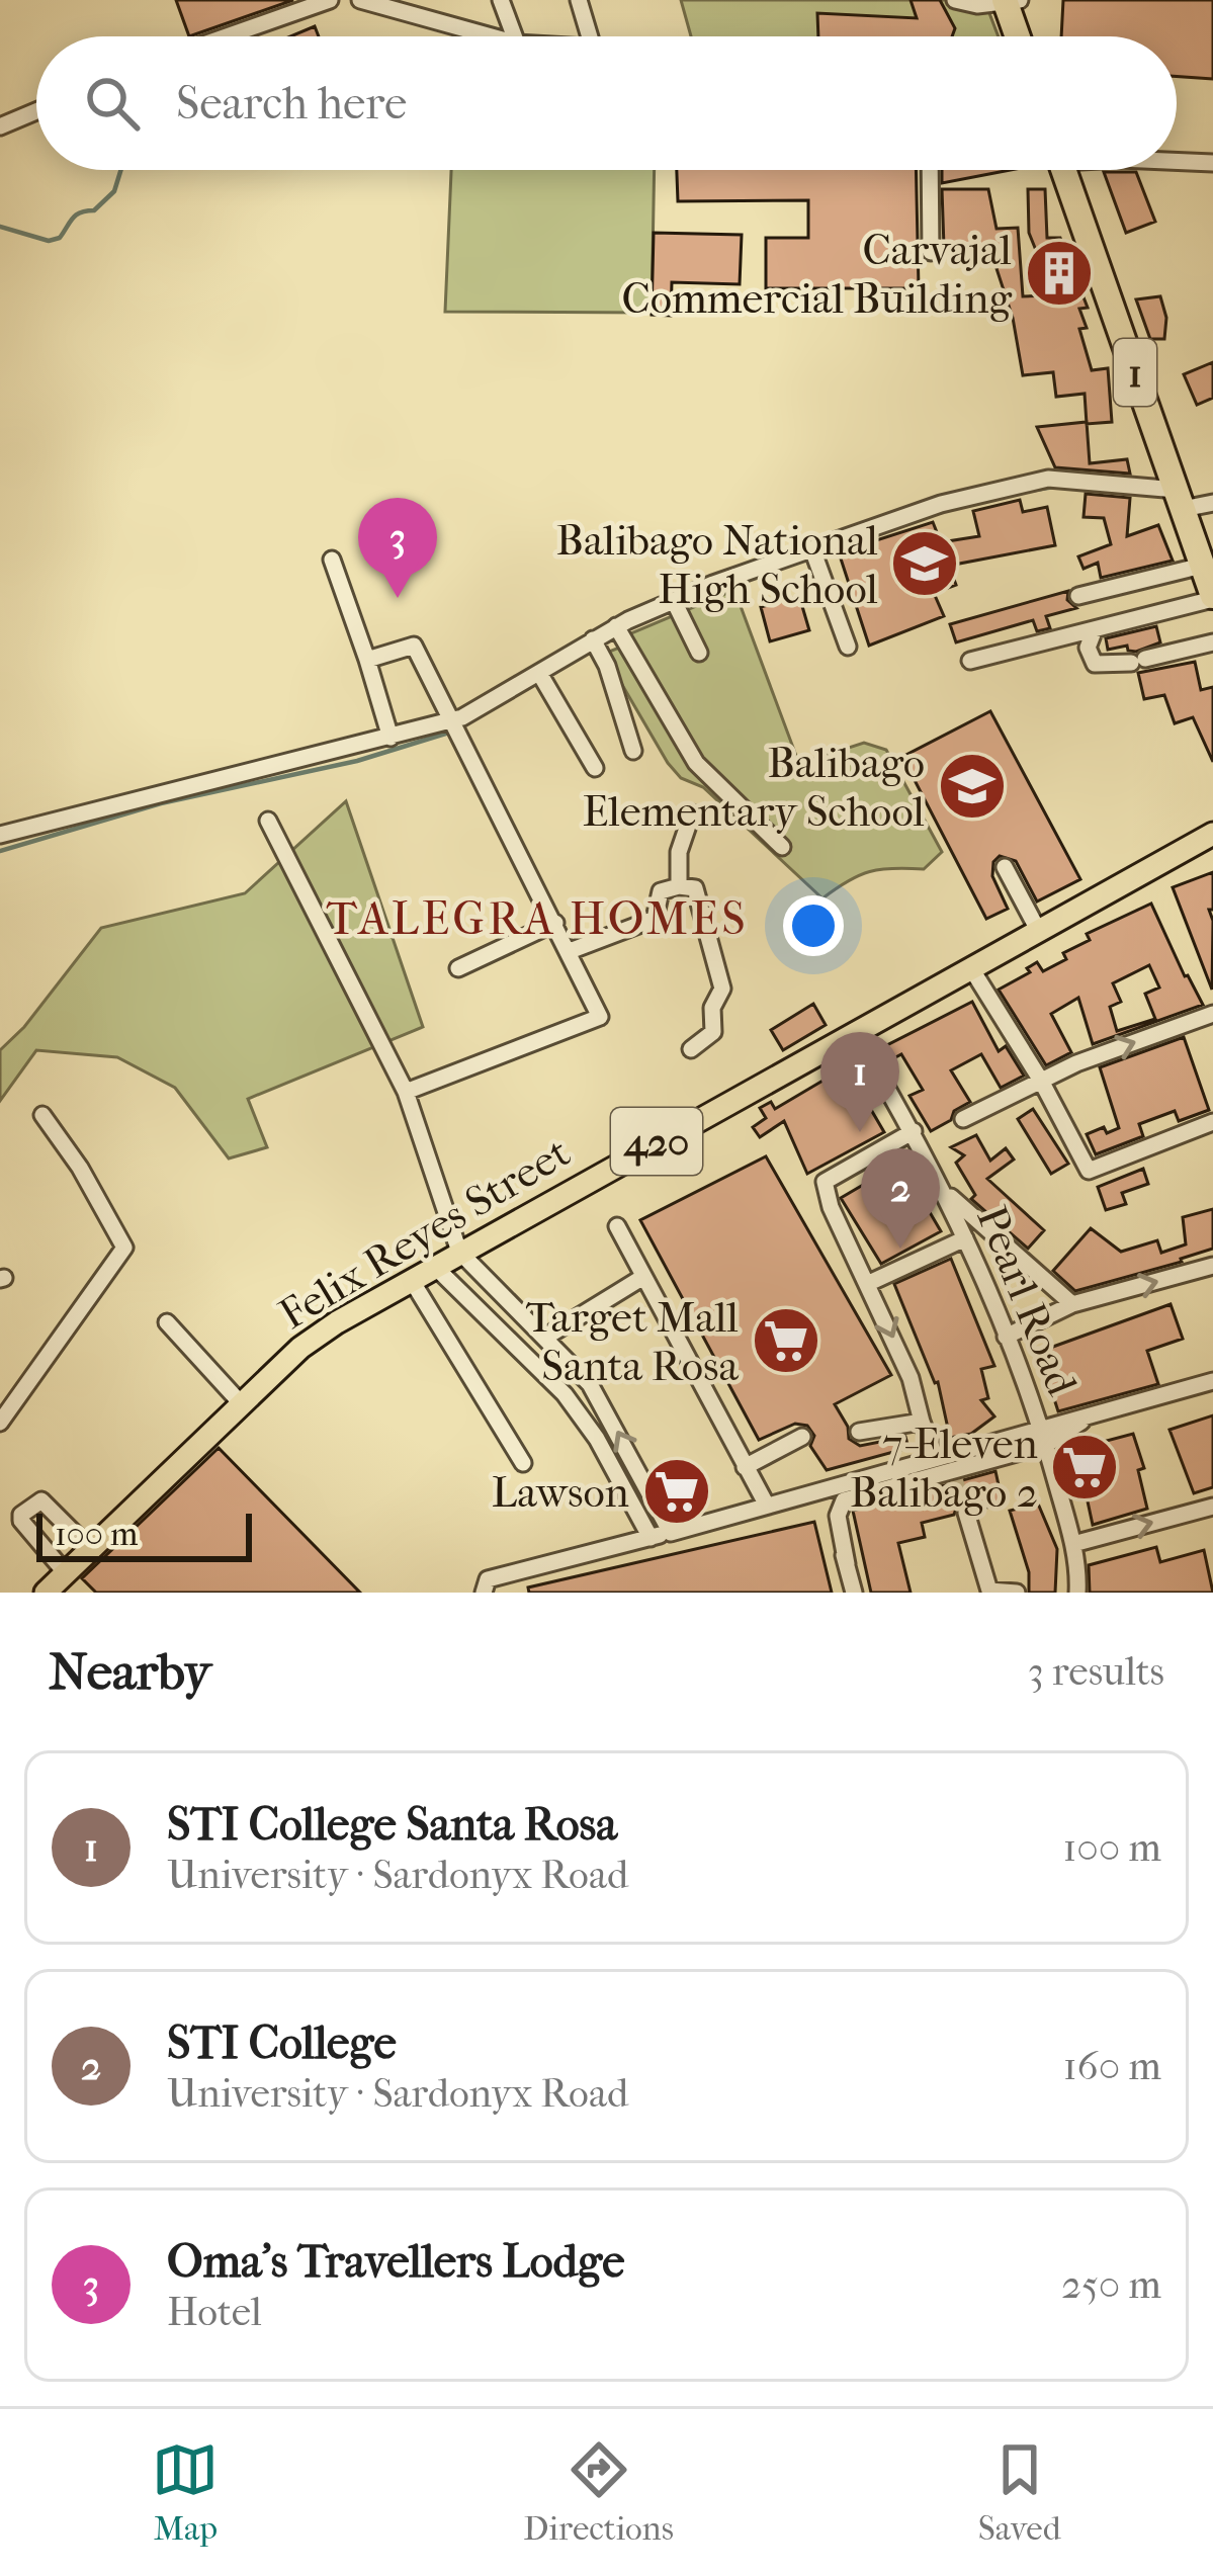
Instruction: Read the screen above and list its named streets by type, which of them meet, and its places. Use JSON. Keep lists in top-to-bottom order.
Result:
{
  "streets": {
    "highway": ["1"],
    "main road": ["420", "Felix Reyes Street"],
    "street": ["Pearl Road"]
  },
  "crossings": [
    ["Felix Reyes Street", "Pearl Road"]
  ],
  "districts": ["TALEGRA HOMES"],
  "places": {
    "building": ["Carvajal Commercial Building"],
    "school or university": ["Balibago National High School", "Balibago Elementary School"],
    "supermarket": ["Target Mall Santa Rosa", "7-Eleven Balibago 2", "Lawson"]
  },
  "scale_bar": "100 m",
  "page": {
    "search": "Search here",
    "pins": ["3", "1", "2"],
    "scale": "100 m",
    "heading": ["Nearby", "3 results"],
    "list": [
      {
        "mark": "1",
        "name": "STI College Santa Rosa",
        "note": "University · Sardonyx Road",
        "value": "100 m"
      },
      {
        "mark": "2",
        "name": "STI College",
        "note": "University · Sardonyx Road",
        "value": "160 m"
      },
      {
        "mark": "3",
        "name": "Oma's Travellers Lodge",
        "note": "Hotel",
        "value": "250 m"
      }
    ],
    "nav": ["Map", "Directions", "Saved"]
  }
}
